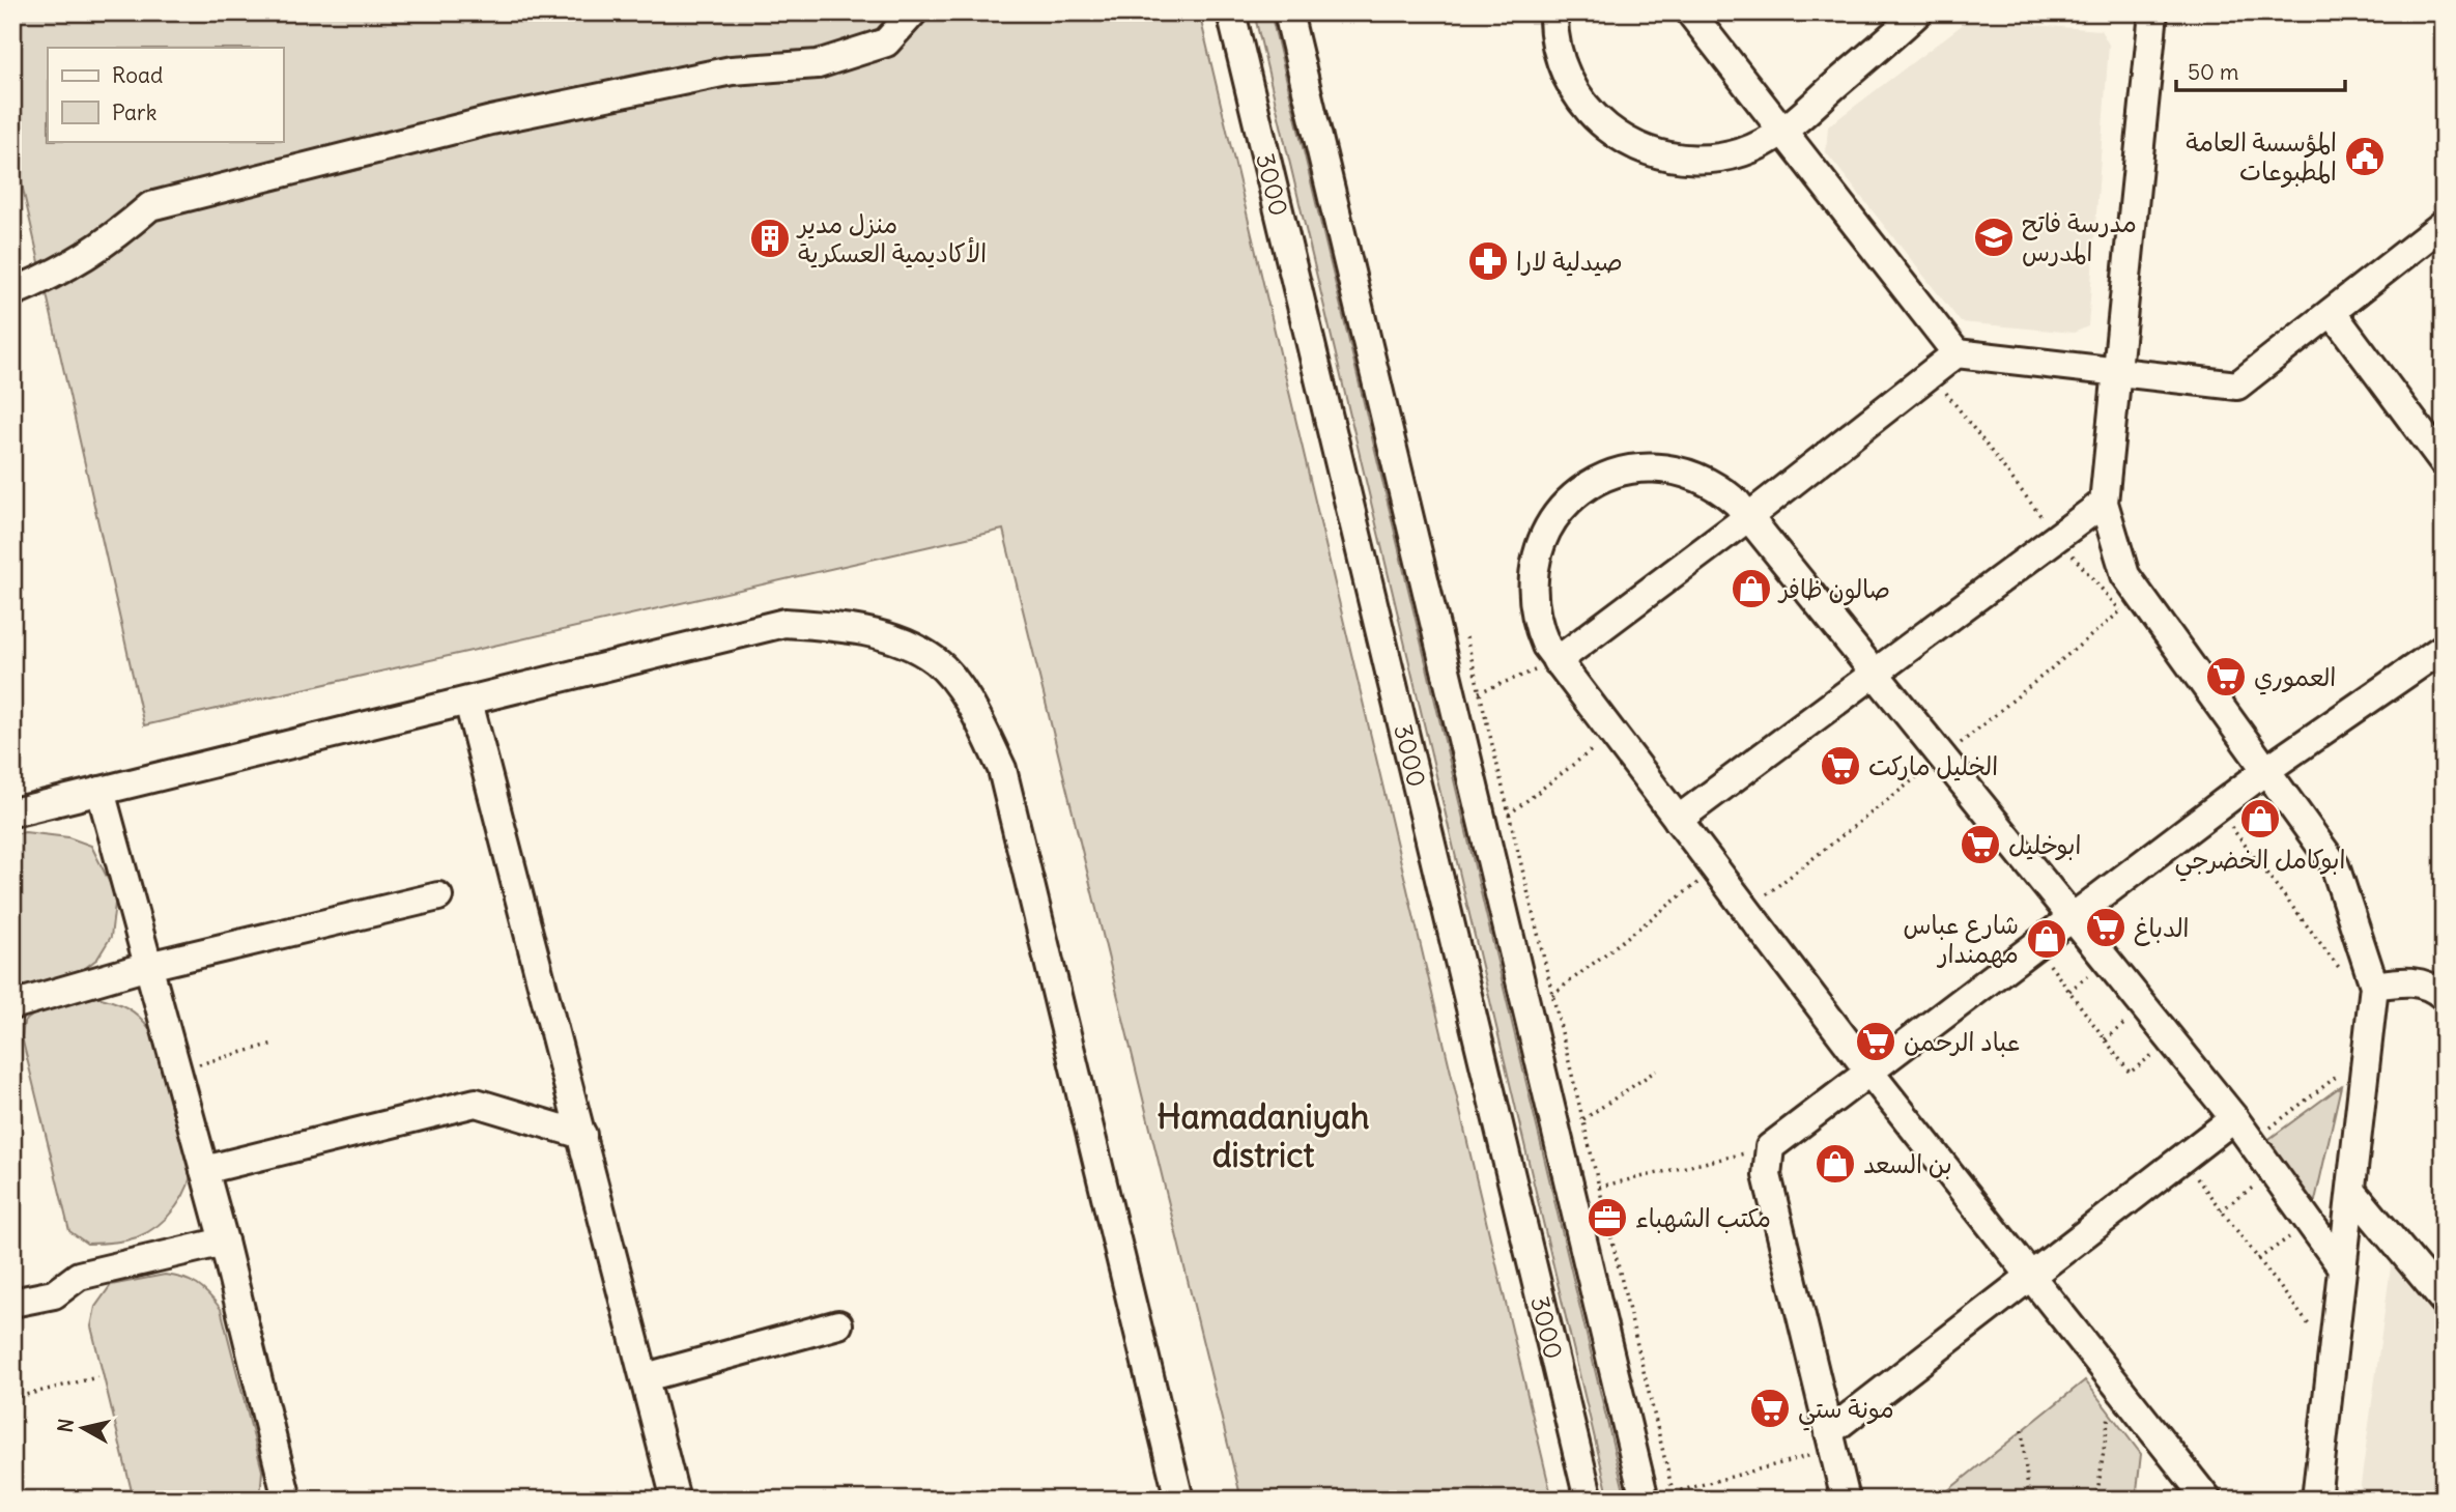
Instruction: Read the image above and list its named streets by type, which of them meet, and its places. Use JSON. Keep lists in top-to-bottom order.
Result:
{
  "streets": {
    "street": ["3000"]
  },
  "districts": ["Hamadaniyah district"],
  "places": {
    "public building": ["المؤسسة العامة المطبوعات"],
    "school or university": ["مدرسة فاتح المدرس"],
    "building": ["منزل مدير الأكاديمية العسكرية"],
    "pharmacy": ["صيدلية لارا"],
    "shop": [
      "صالون ظافر",
      "ابوكامل الخضرجي",
      "شارع عباس مهمندار",
      "بن السعد"
    ],
    "supermarket": [
      "العموري",
      "الخليل ماركت",
      "ابوخليل",
      "الدباغ",
      "عباد الرحمن",
      "مونة ستي"
    ],
    "office": ["مكتب الشهباء"]
  },
  "legend": ["Road", "Park"],
  "scale_bar": "50 m",
  "north": "left"
}
